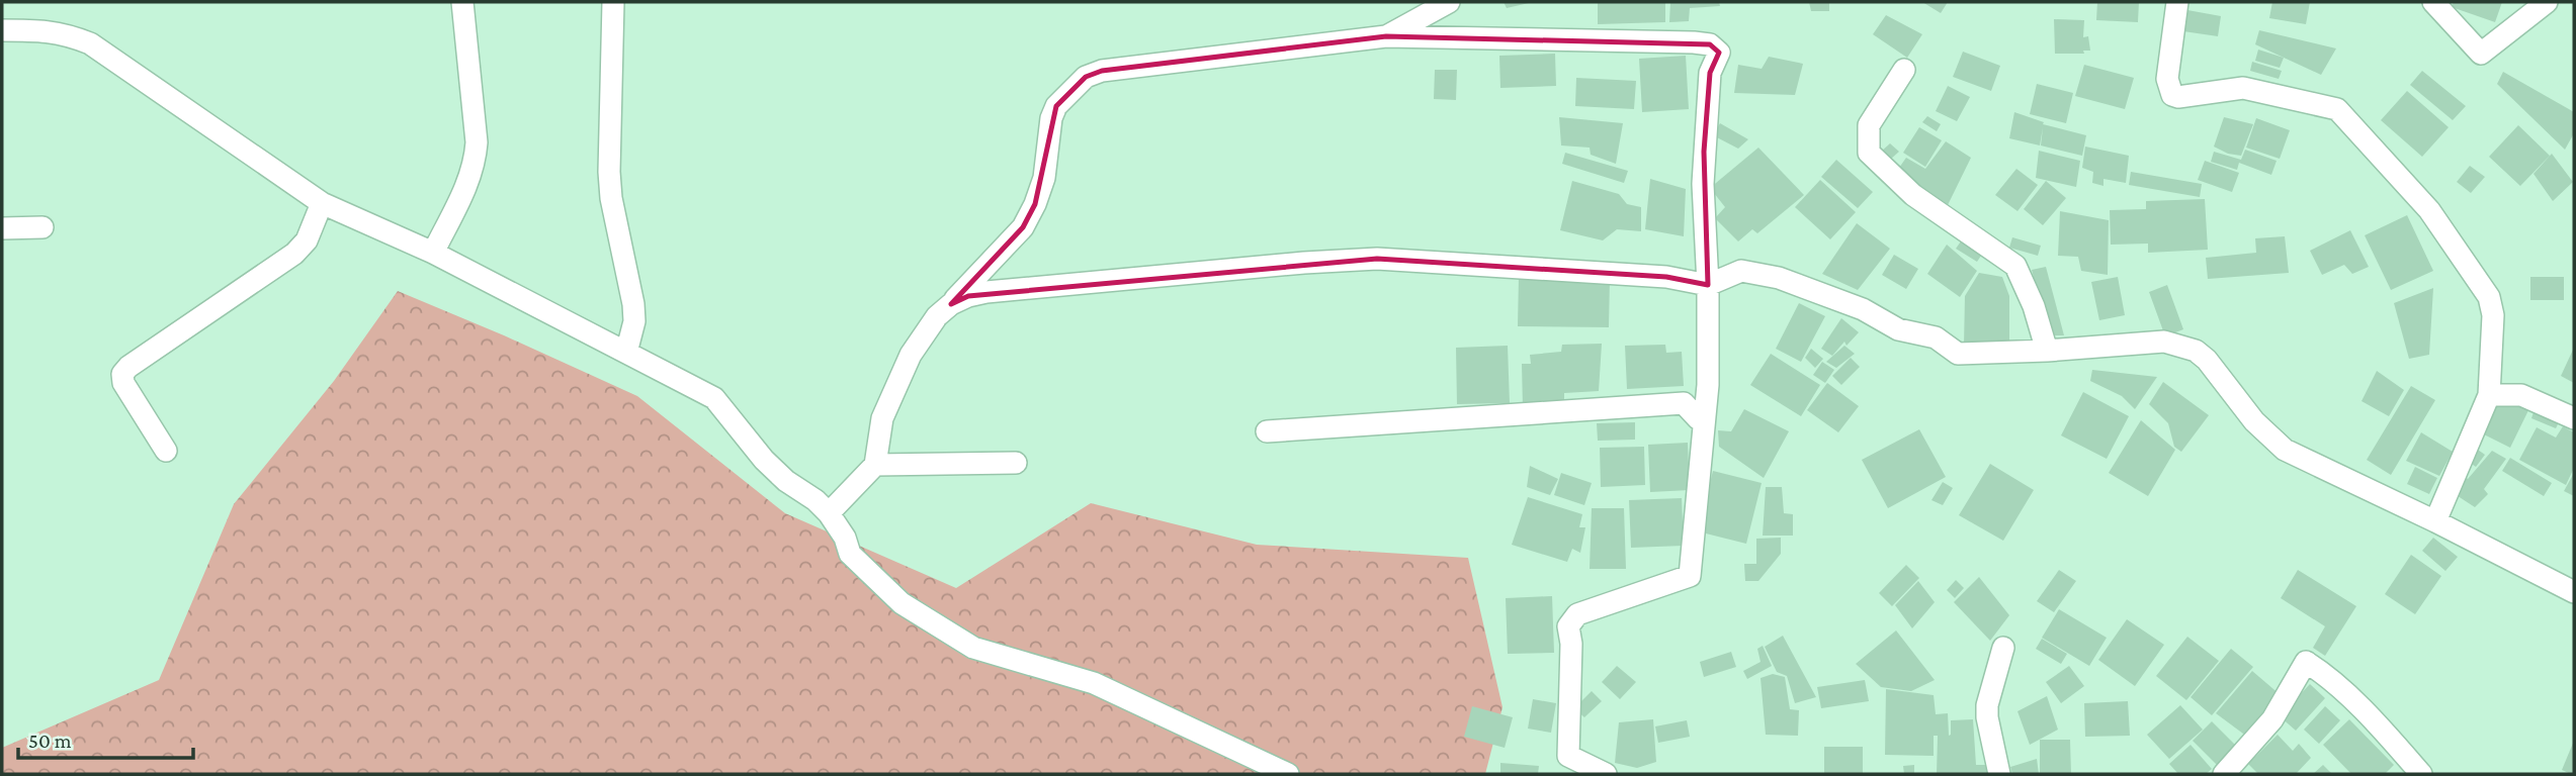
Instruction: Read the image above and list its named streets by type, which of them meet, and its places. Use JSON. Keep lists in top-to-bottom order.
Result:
{
  "scale_bar": "50 m"
}
